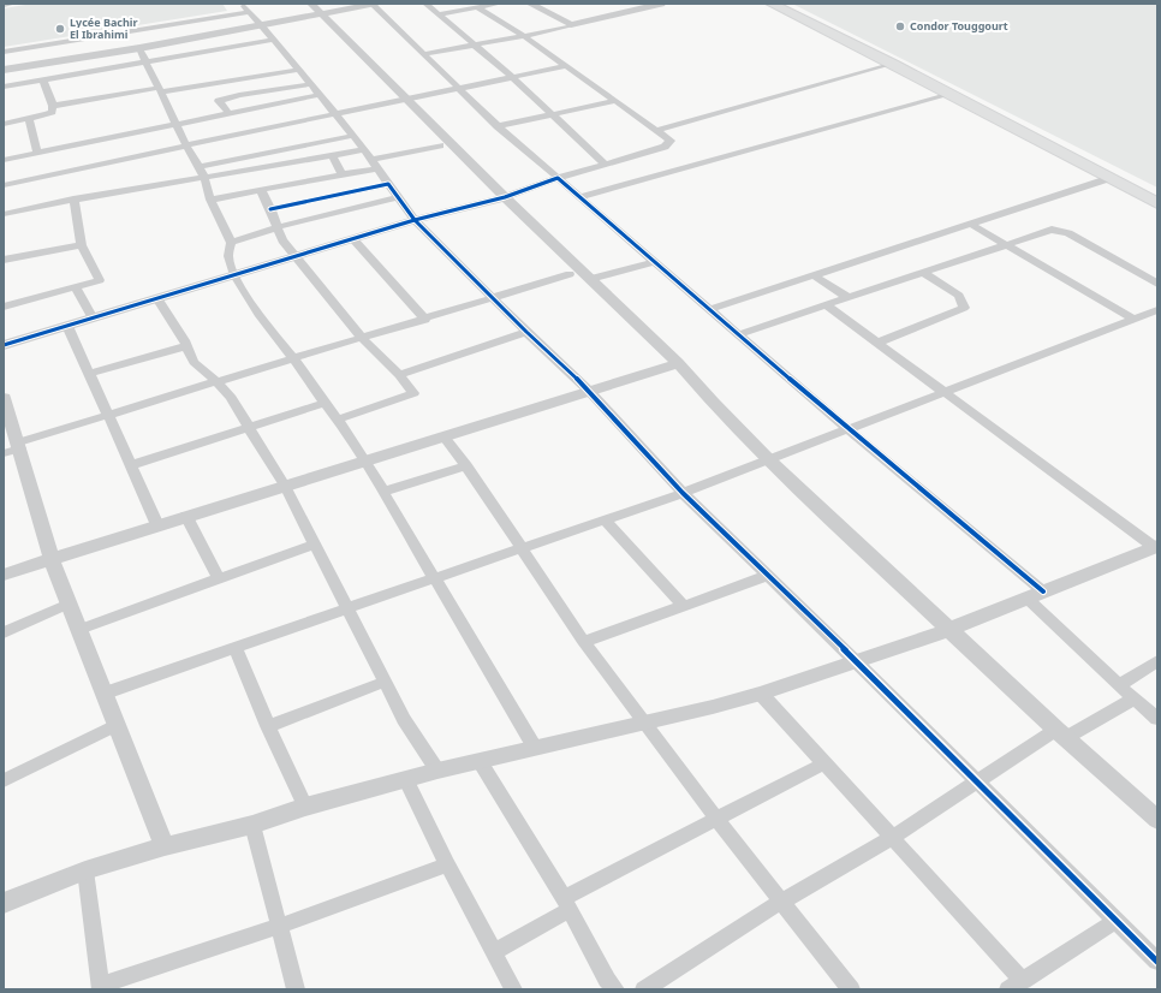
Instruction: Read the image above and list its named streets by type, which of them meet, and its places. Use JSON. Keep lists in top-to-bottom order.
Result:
{
  "places": ["Condor Touggourt", "Lycée Bachir El Ibrahimi"]
}
